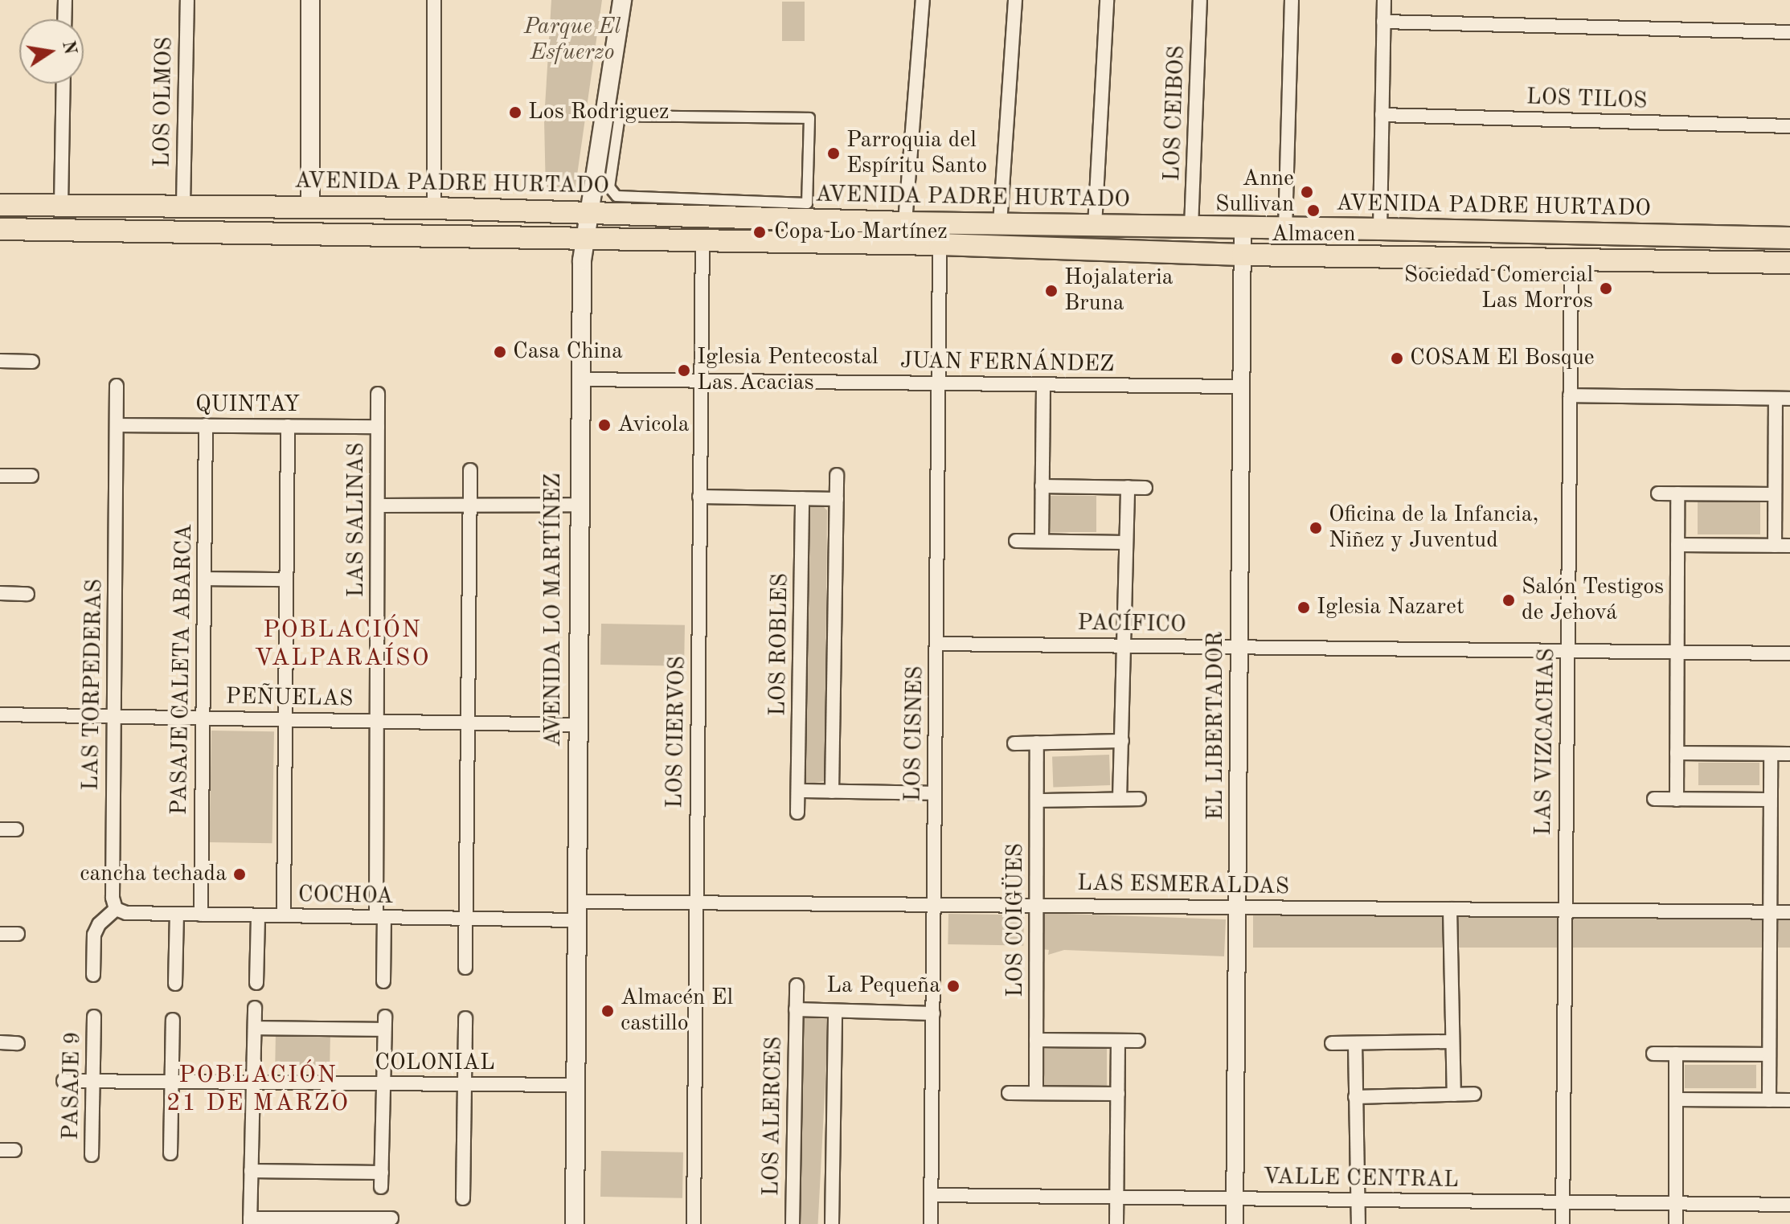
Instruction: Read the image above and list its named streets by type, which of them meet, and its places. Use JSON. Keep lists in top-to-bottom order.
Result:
{
  "streets": {
    "main road": ["AVENIDA PADRE HURTADO", "AVENIDA LO MARTÍNEZ"],
    "street": [
      "LOS TILOS",
      "LOS OLMOS",
      "LOS CEIBOS",
      "JUAN FERNÁNDEZ",
      "QUINTAY",
      "LAS SALINAS",
      "PACÍFICO",
      "LOS ROBLES",
      "PASAJE CALETA ABARCA",
      "LAS TORPEDERAS",
      "PEÑUELAS",
      "EL LIBERTADOR",
      "LOS CIERVOS",
      "LOS CISNES",
      "LAS VIZCACHAS",
      "LAS ESMERALDAS",
      "COCHOA",
      "LOS COIGÜES",
      "COLONIAL",
      "PASAJE 9",
      "LOS ALERCES",
      "VALLE CENTRAL"
    ]
  },
  "crossings": [
    ["LOS OLMOS", "AVENIDA PADRE HURTADO"],
    ["LOS CEIBOS", "AVENIDA PADRE HURTADO"],
    ["AVENIDA PADRE HURTADO", "AVENIDA LO MARTÍNEZ"],
    ["AVENIDA PADRE HURTADO", "EL LIBERTADOR"],
    ["JUAN FERNÁNDEZ", "AVENIDA LO MARTÍNEZ"],
    ["JUAN FERNÁNDEZ", "EL LIBERTADOR"],
    ["JUAN FERNÁNDEZ", "LOS CIERVOS"],
    ["JUAN FERNÁNDEZ", "LOS CISNES"],
    ["QUINTAY", "LAS SALINAS"],
    ["QUINTAY", "PASAJE CALETA ABARCA"],
    ["QUINTAY", "LAS TORPEDERAS"],
    ["LAS SALINAS", "PEÑUELAS"],
    ["LAS SALINAS", "COCHOA"],
    ["AVENIDA LO MARTÍNEZ", "PEÑUELAS"],
    ["AVENIDA LO MARTÍNEZ", "LAS ESMERALDAS"],
    ["AVENIDA LO MARTÍNEZ", "COCHOA"],
    ["AVENIDA LO MARTÍNEZ", "COLONIAL"],
    ["PACÍFICO", "EL LIBERTADOR"],
    ["PACÍFICO", "LOS CISNES"],
    ["PACÍFICO", "LAS VIZCACHAS"],
    ["PASAJE CALETA ABARCA", "PEÑUELAS"],
    ["PASAJE CALETA ABARCA", "COCHOA"],
    ["LAS TORPEDERAS", "PEÑUELAS"],
    ["LAS TORPEDERAS", "COCHOA"],
    ["EL LIBERTADOR", "LAS ESMERALDAS"],
    ["EL LIBERTADOR", "VALLE CENTRAL"],
    ["LOS CIERVOS", "LAS ESMERALDAS"],
    ["LOS CISNES", "LAS ESMERALDAS"],
    ["LOS CISNES", "LOS ALERCES"],
    ["LOS CISNES", "VALLE CENTRAL"],
    ["LAS VIZCACHAS", "LAS ESMERALDAS"],
    ["LAS VIZCACHAS", "VALLE CENTRAL"],
    ["LAS ESMERALDAS", "LOS COIGÜES"],
    ["COLONIAL", "PASAJE 9"]
  ],
  "districts": ["POBLACIÓN VALPARAÍSO", "POBLACIÓN 21 DE MARZO"],
  "parks": ["Parque El Esfuerzo"],
  "places": [
    "Los Rodriguez",
    "Parroquia del Espíritu Santo",
    "Anne Sullivan",
    "Almacen",
    "Copa Lo Martínez",
    "Sociedad Comercial Las Morros",
    "Hojalateria Bruna",
    "Casa China",
    "COSAM El Bosque",
    "Iglesia Pentecostal Las Acacias",
    "Avicola",
    "Oficina de la Infancia, Niñez y Juventud",
    "Salón Testigos de Jehová",
    "Iglesia Nazaret",
    "cancha techada",
    "La Pequeña",
    "Almacén El castillo"
  ],
  "north": "right"
}
